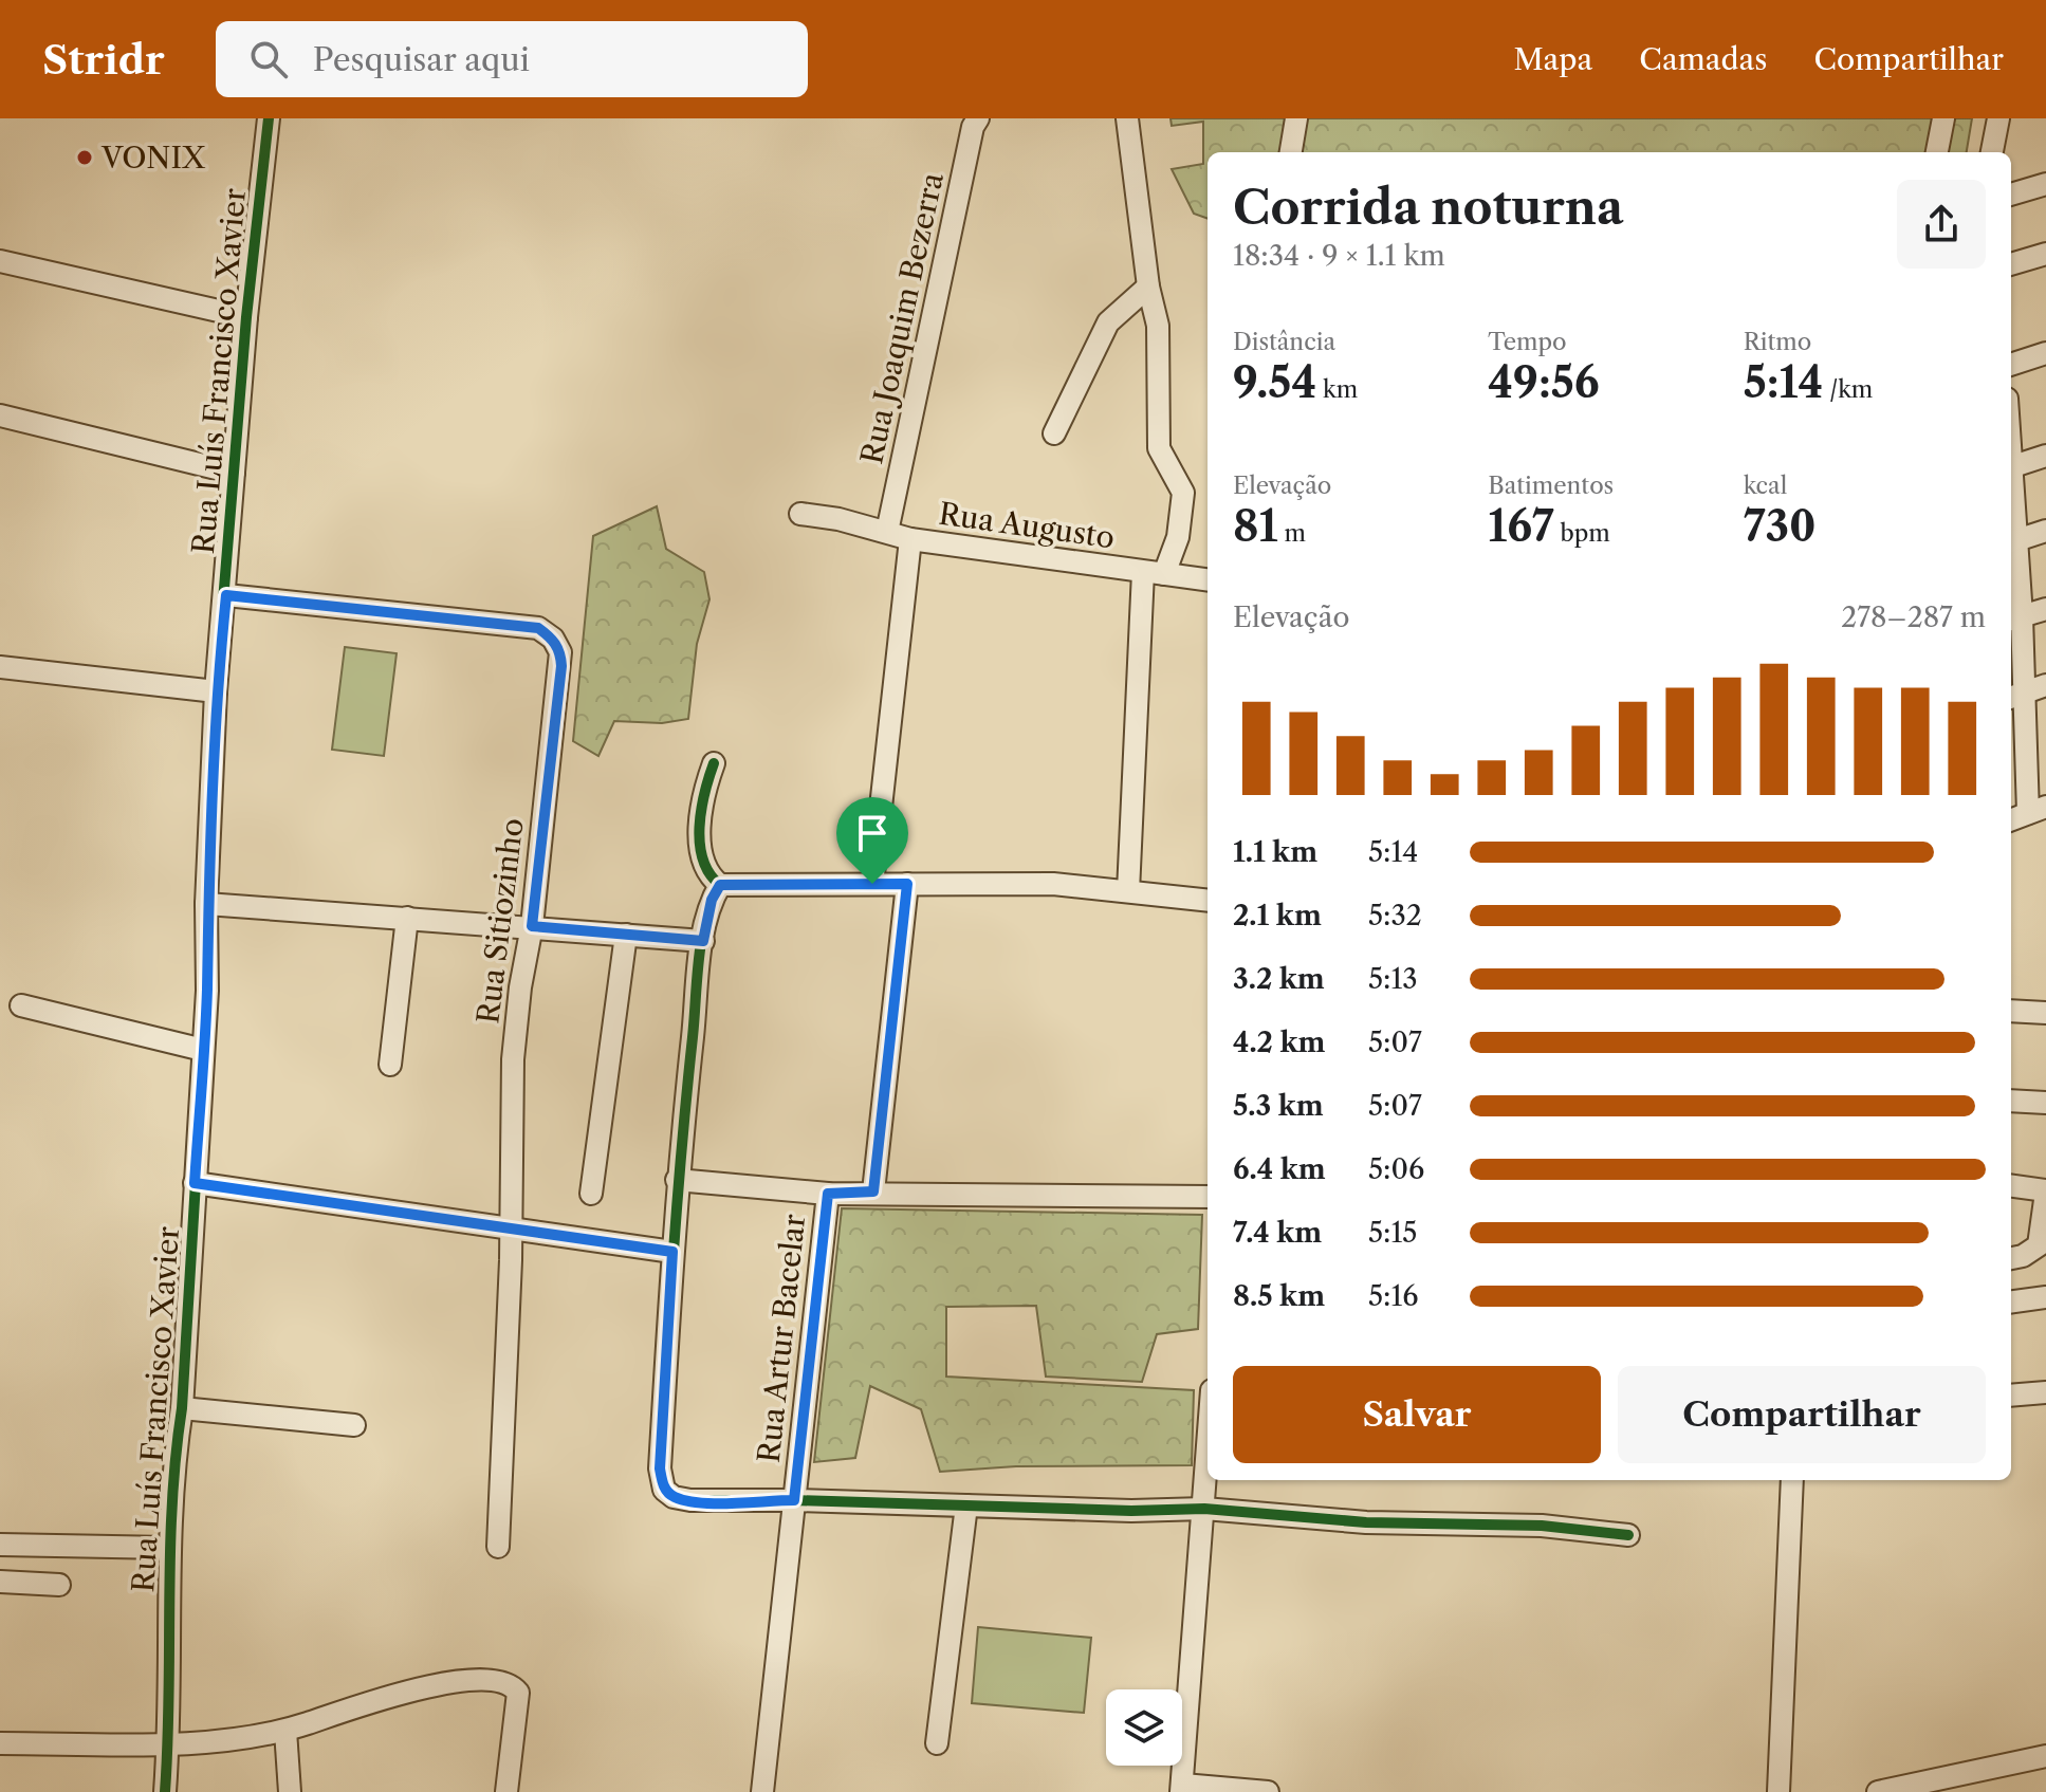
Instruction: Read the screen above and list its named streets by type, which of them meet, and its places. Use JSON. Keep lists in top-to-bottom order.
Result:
{
  "streets": {
    "street": [
      "Rua Joaquim Bezerra",
      "Rua Luís Francisco Xavier",
      "Rua Augusto",
      "Rua Sitiozinho",
      "Rua Artur Bacelar"
    ]
  },
  "crossings": [
    ["Rua Joaquim Bezerra", "Rua Augusto"],
    ["Rua Luís Francisco Xavier", "Rua Sitiozinho"]
  ],
  "places": ["VONIX"],
  "page": {
    "header": "Stridr",
    "search": "Pesquisar aqui",
    "nav": ["Mapa", "Camadas", "Compartilhar"],
    "heading": ["Corrida noturna", "18:34 · 9 × 1.1 km"],
    "stats": [
      ["Distância", "9.54 km"],
      ["Tempo", "49:56"],
      ["Ritmo", "5:14 /km"],
      ["Elevação", "81 m"],
      ["Batimentos", "167 bpm"],
      ["kcal", "730"]
    ],
    "chart": ["Elevação", "278–287 m"],
    "list": [
      {
        "name": "1.1 km",
        "note": "5:14"
      },
      {
        "name": "2.1 km",
        "note": "5:32"
      },
      {
        "name": "3.2 km",
        "note": "5:13"
      },
      {
        "name": "4.2 km",
        "note": "5:07"
      },
      {
        "name": "5.3 km",
        "note": "5:07"
      },
      {
        "name": "6.4 km",
        "note": "5:06"
      },
      {
        "name": "7.4 km",
        "note": "5:15"
      },
      {
        "name": "8.5 km",
        "note": "5:16"
      }
    ],
    "buttons": ["Salvar", "Compartilhar"]
  }
}
